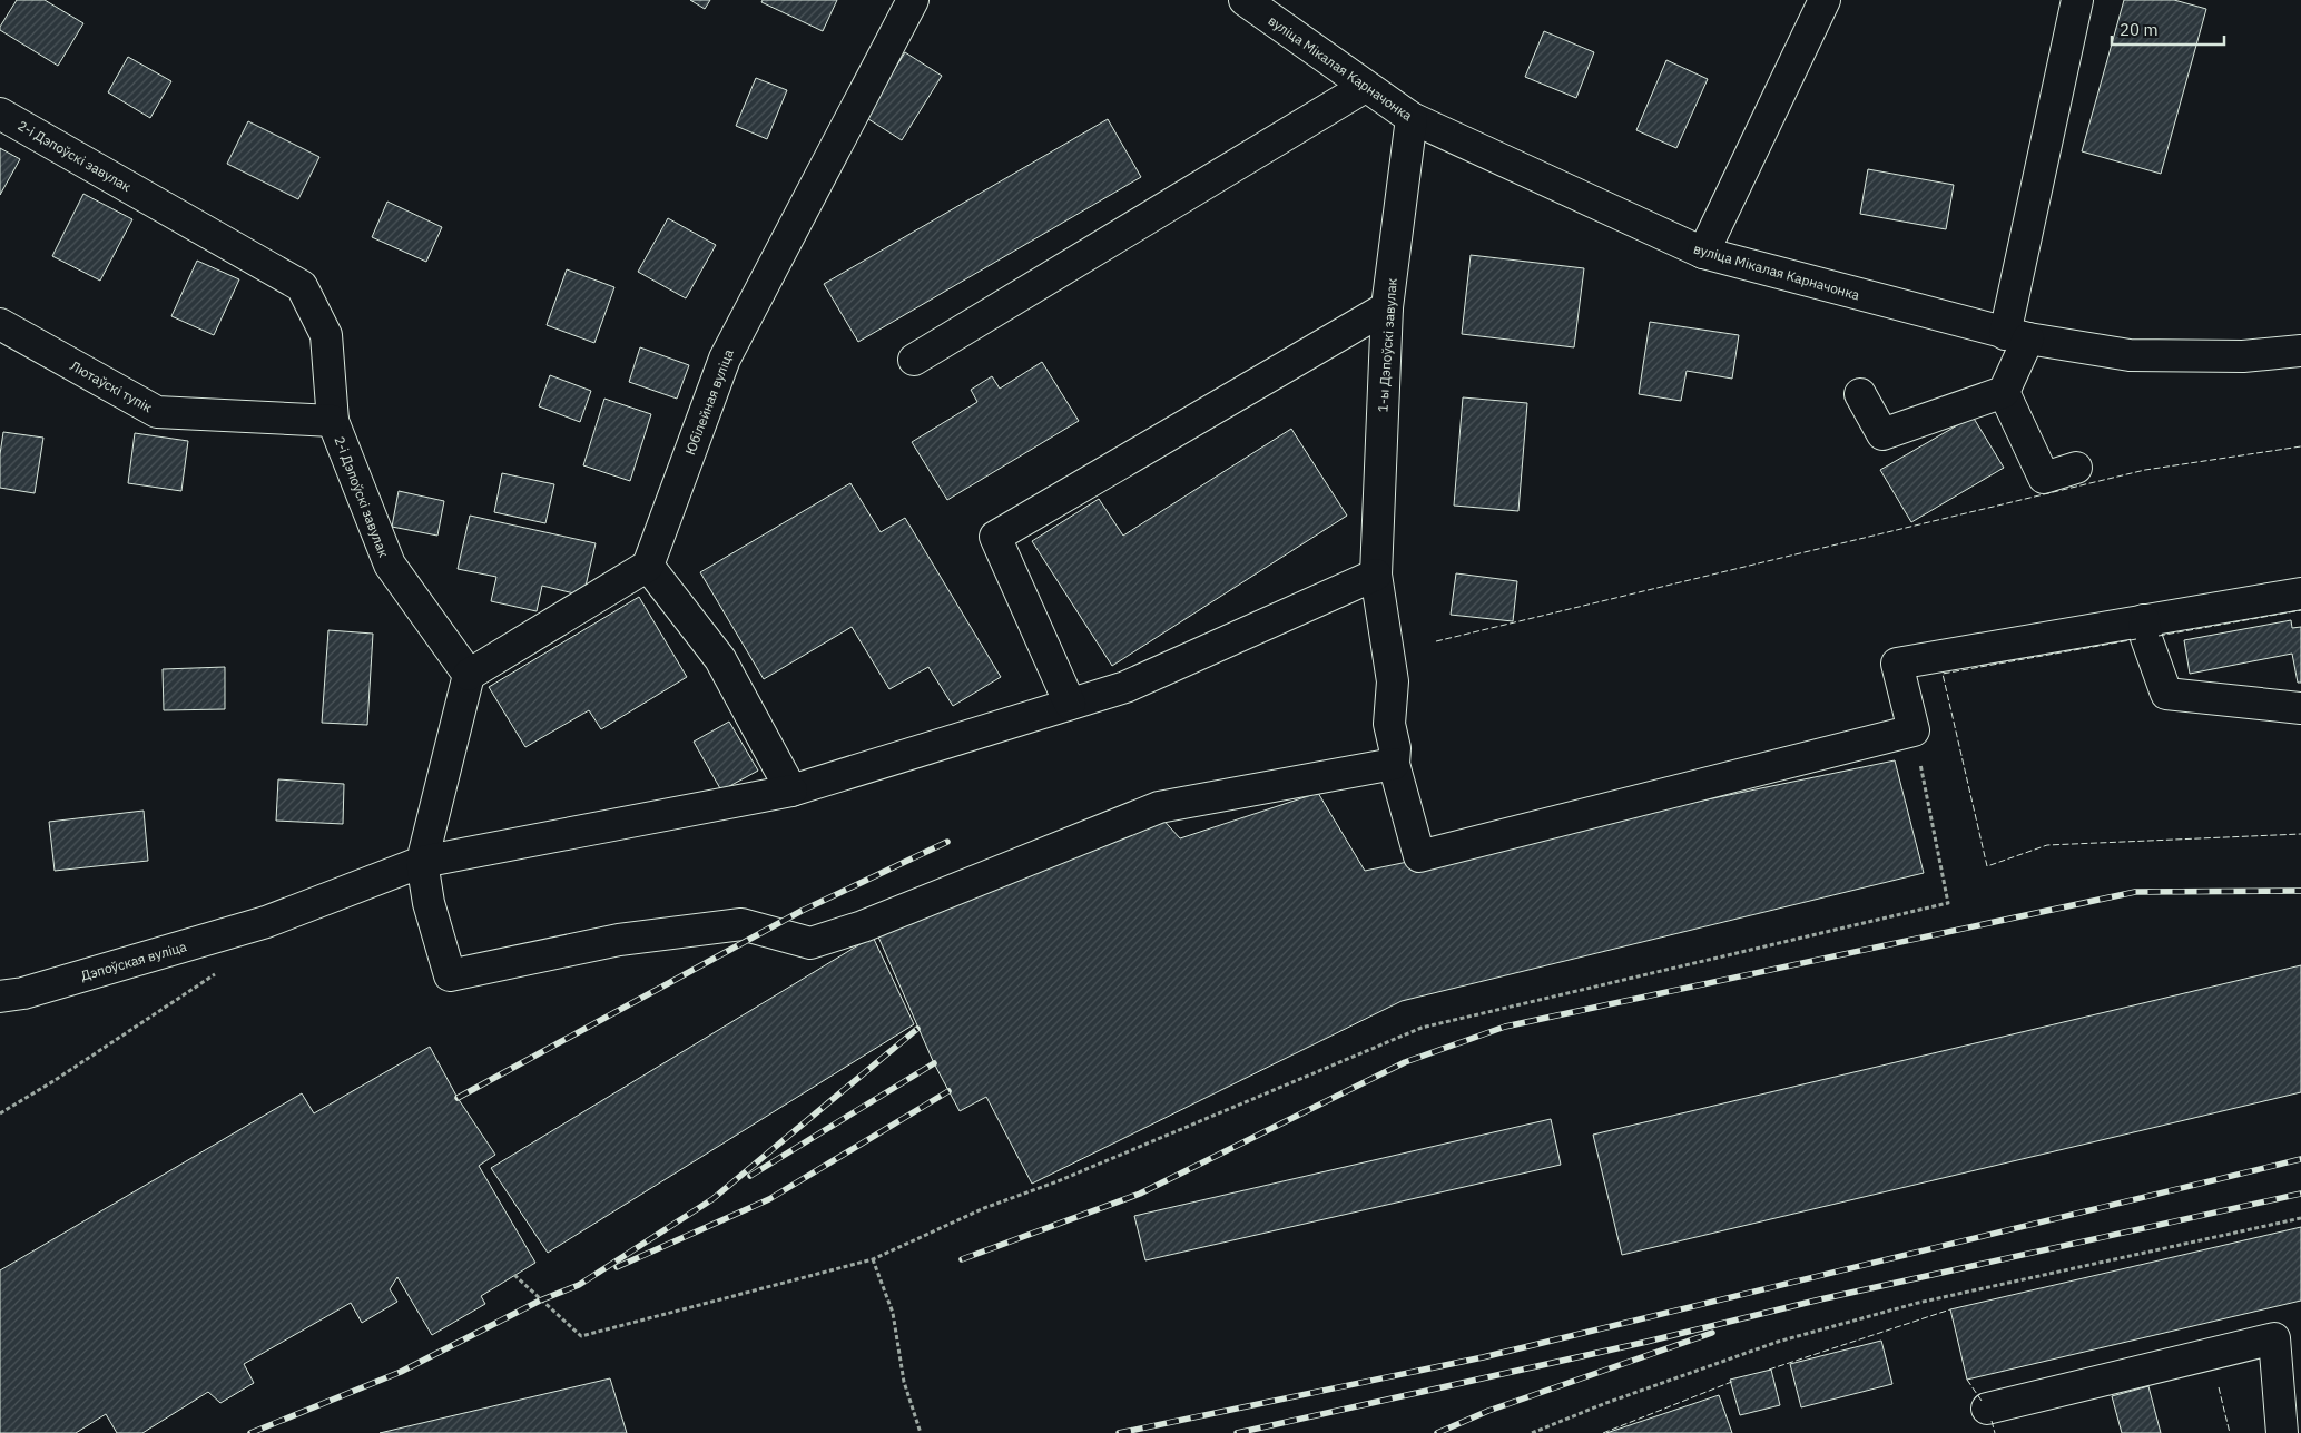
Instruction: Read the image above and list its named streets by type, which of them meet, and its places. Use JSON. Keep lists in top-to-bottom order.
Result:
{
  "streets": {
    "street": [
      "вуліца Мікалая Карначонка",
      "2-і Дэпоўскі завулак",
      "1-ы Дэпоўскі завулак",
      "Лютаўскі тупік",
      "Юбілейная вуліца",
      "Дэпоўская вуліца"
    ]
  },
  "crossings": [
    ["вуліца Мікалая Карначонка", "1-ы Дэпоўскі завулак"],
    ["2-і Дэпоўскі завулак", "Лютаўскі тупік"]
  ],
  "scale_bar": "20 m"
}
